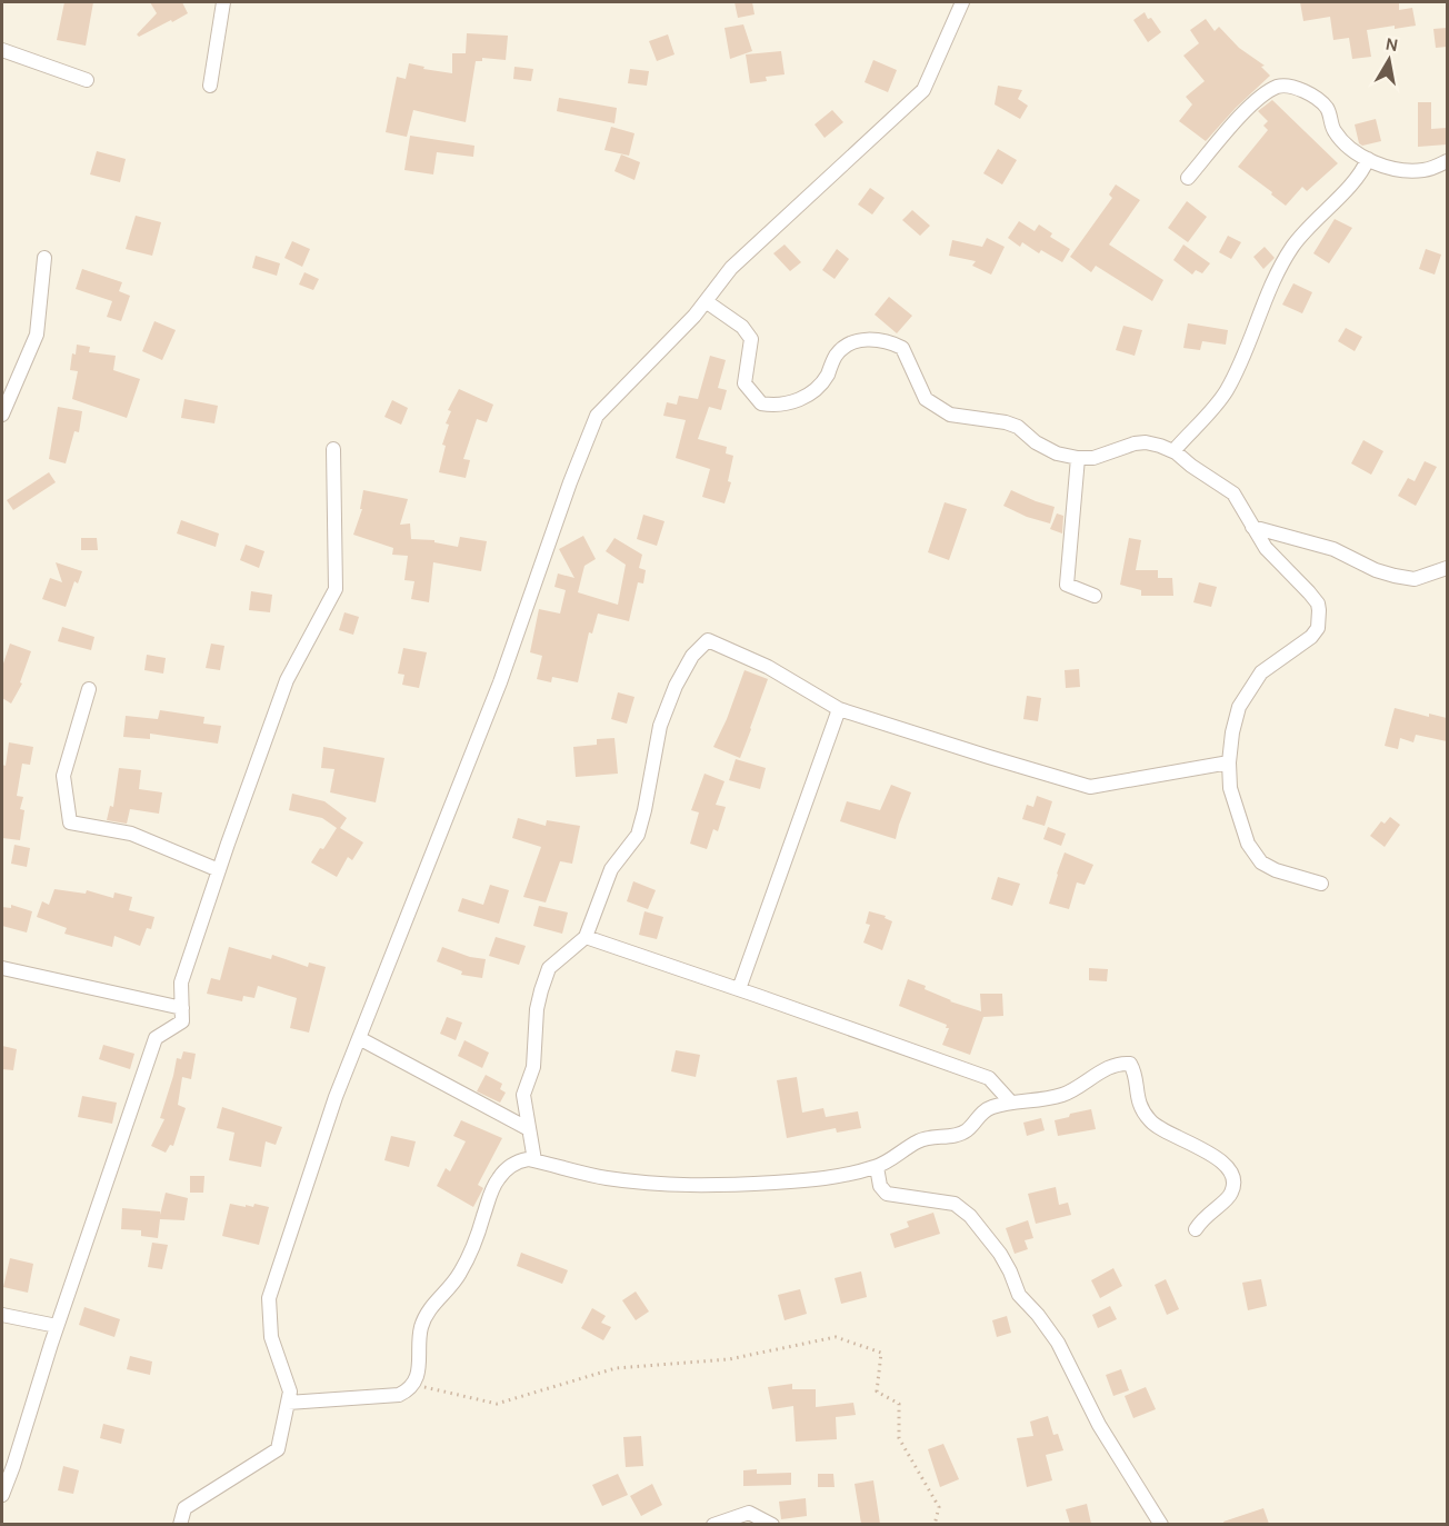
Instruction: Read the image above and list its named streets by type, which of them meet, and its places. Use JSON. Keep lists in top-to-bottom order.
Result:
{
  "north": "top"
}
